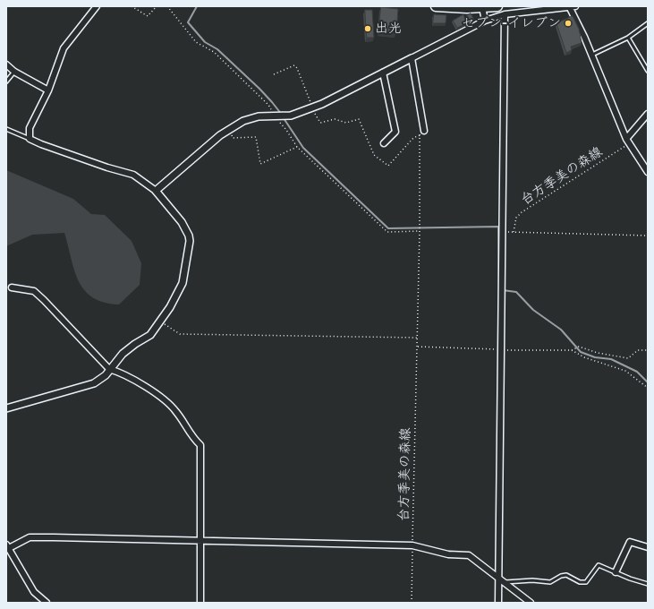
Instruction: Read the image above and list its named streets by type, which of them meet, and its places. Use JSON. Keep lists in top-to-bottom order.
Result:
{
  "streets": {
    "path": ["台方季美の森線"]
  },
  "places": ["セブン-イレブン", "出光"]
}
